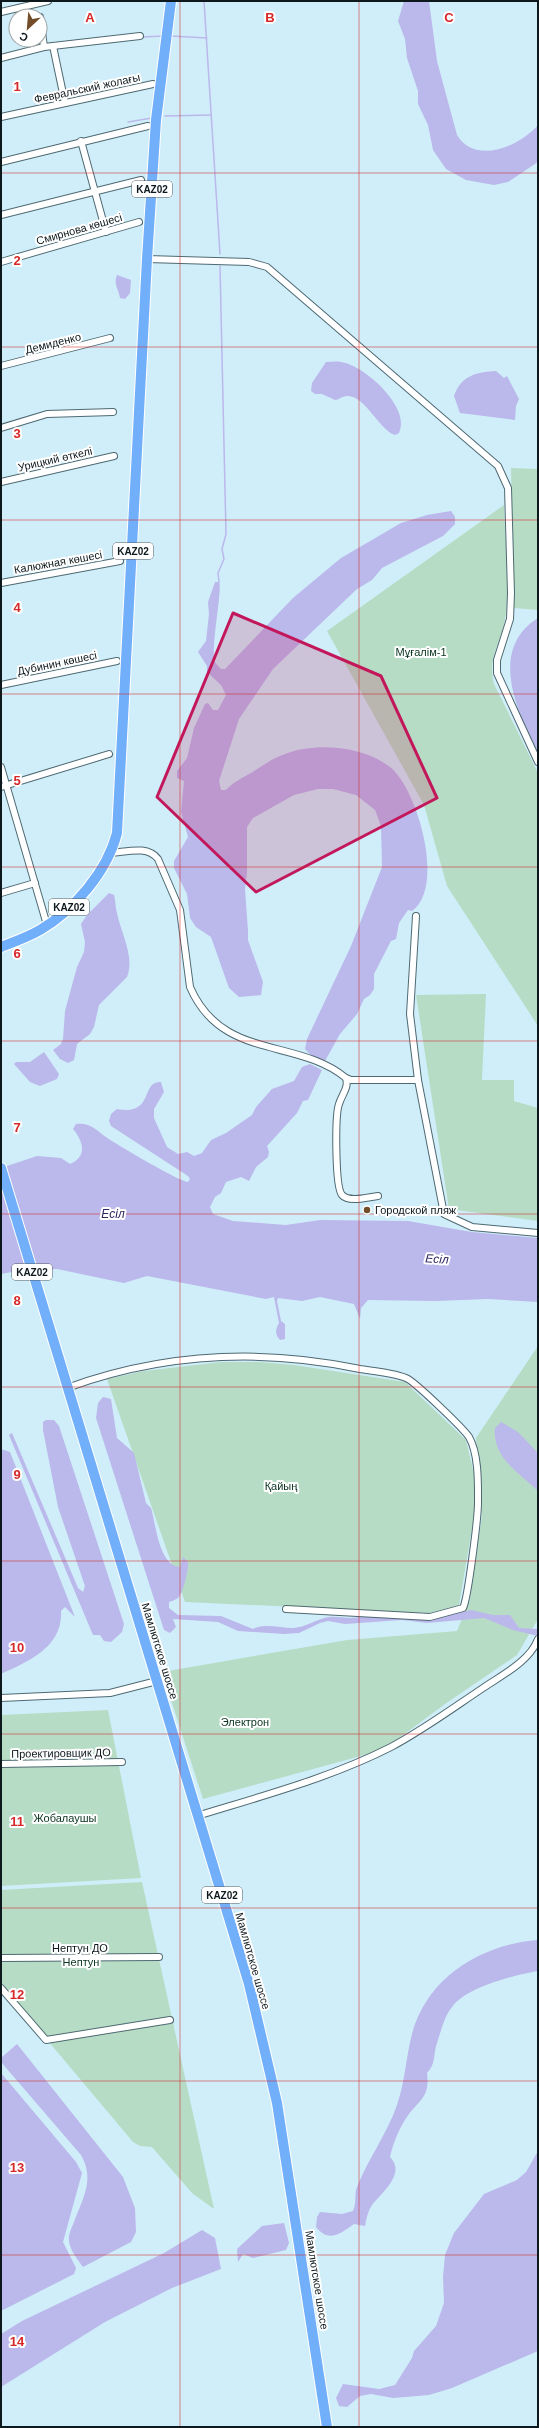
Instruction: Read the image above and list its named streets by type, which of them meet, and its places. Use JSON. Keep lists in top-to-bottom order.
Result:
{
  "streets": {
    "highway": ["KAZ02", "Мамлютское шоссе"],
    "street": [
      "Февральский жолағы",
      "Смирнова көшесі",
      "Демиденко",
      "Урицкий өткелі",
      "Калюжная көшесі",
      "Дубинин көшесі",
      "Проектировщик ДО",
      "Нептун ДО"
    ]
  },
  "water": ["Есіл"],
  "parks": [
    "Мұғалім-1",
    "Қайың",
    "Электрон",
    "Жобалаушы",
    "Нептун"
  ],
  "places": ["Городской пляж"],
  "north": "bottom left",
  "grid": {
    "columns": ["A", "B", "C"],
    "rows": [
      "1",
      "2",
      "3",
      "4",
      "5",
      "6",
      "7",
      "8",
      "9",
      "10",
      "11",
      "12",
      "13",
      "14"
    ]
  }
}
